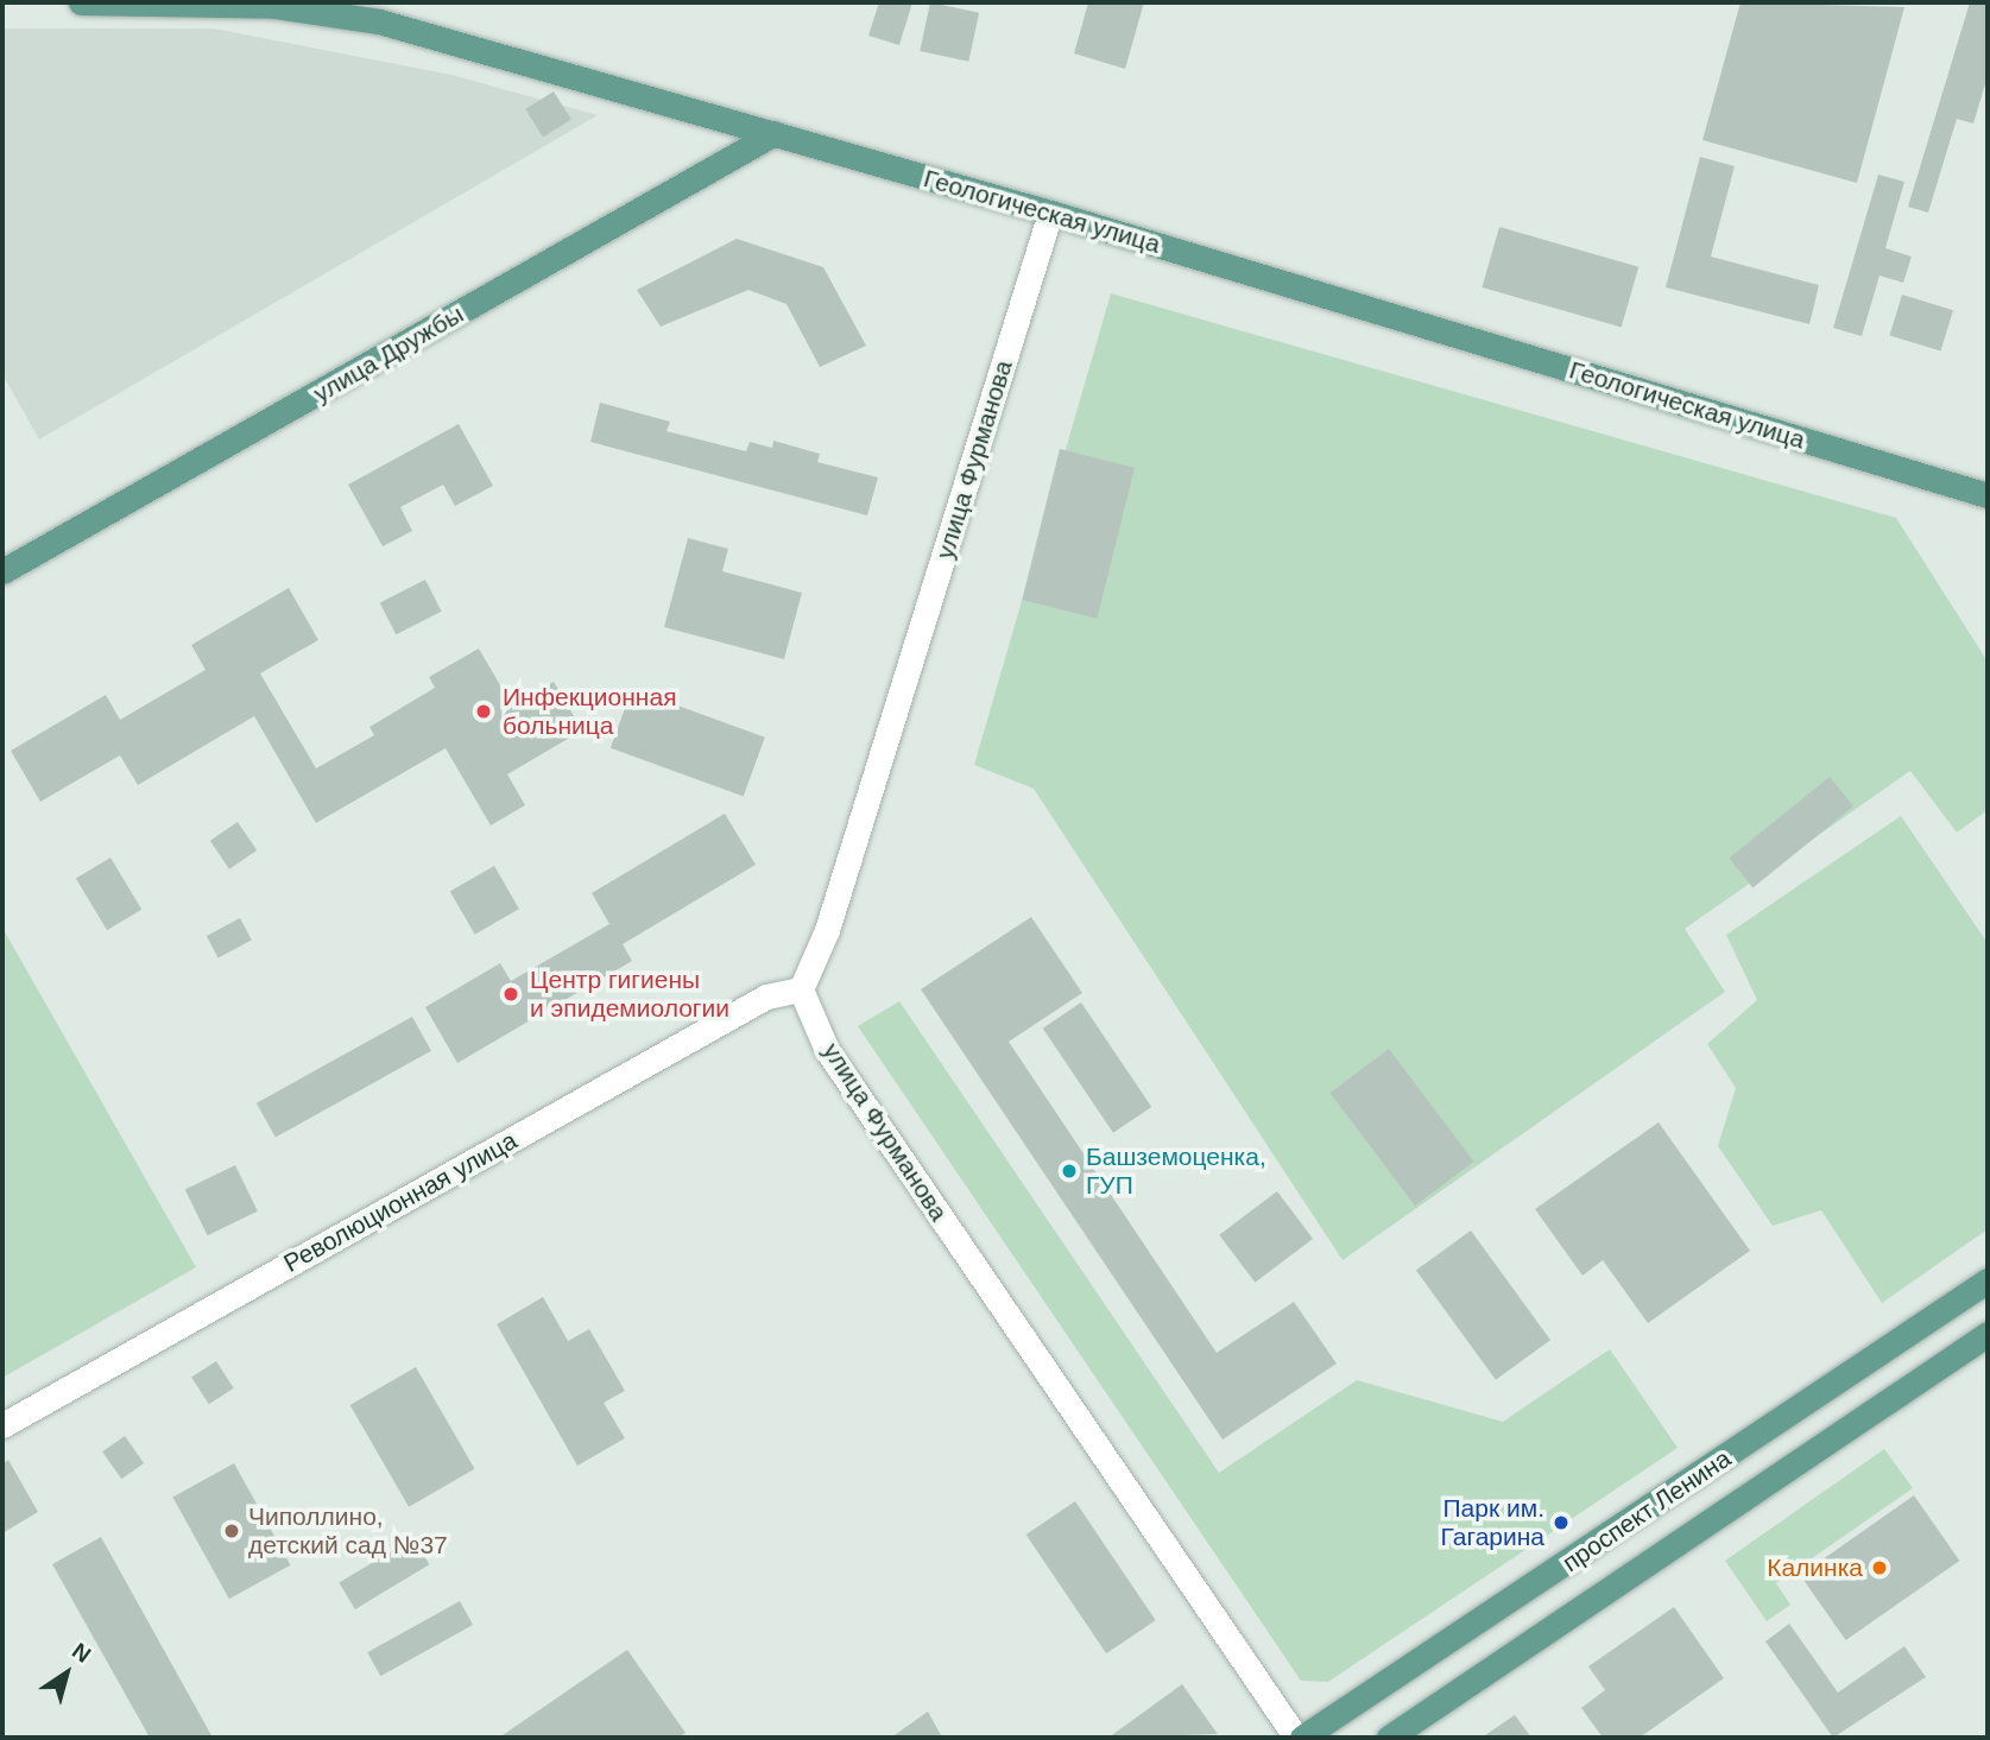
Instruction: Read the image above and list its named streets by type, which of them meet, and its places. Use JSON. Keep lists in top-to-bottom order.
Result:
{
  "streets": {
    "main road": ["Геологическая улица", "улица Дружбы", "проспект Ленина"],
    "street": ["улица Фурманова", "Революционная улица"]
  },
  "crossings": [
    ["Геологическая улица", "улица Дружбы"],
    ["Геологическая улица", "улица Фурманова"],
    ["улица Фурманова", "Революционная улица"]
  ],
  "places": [
    "Инфекционная больница",
    "Центр гигиены и эпидемиологии",
    "Башземоценка, ГУП",
    "Парк им. Гагарина",
    "Чиполлино, детский сад №37",
    "Калинка"
  ],
  "north": "top right"
}
